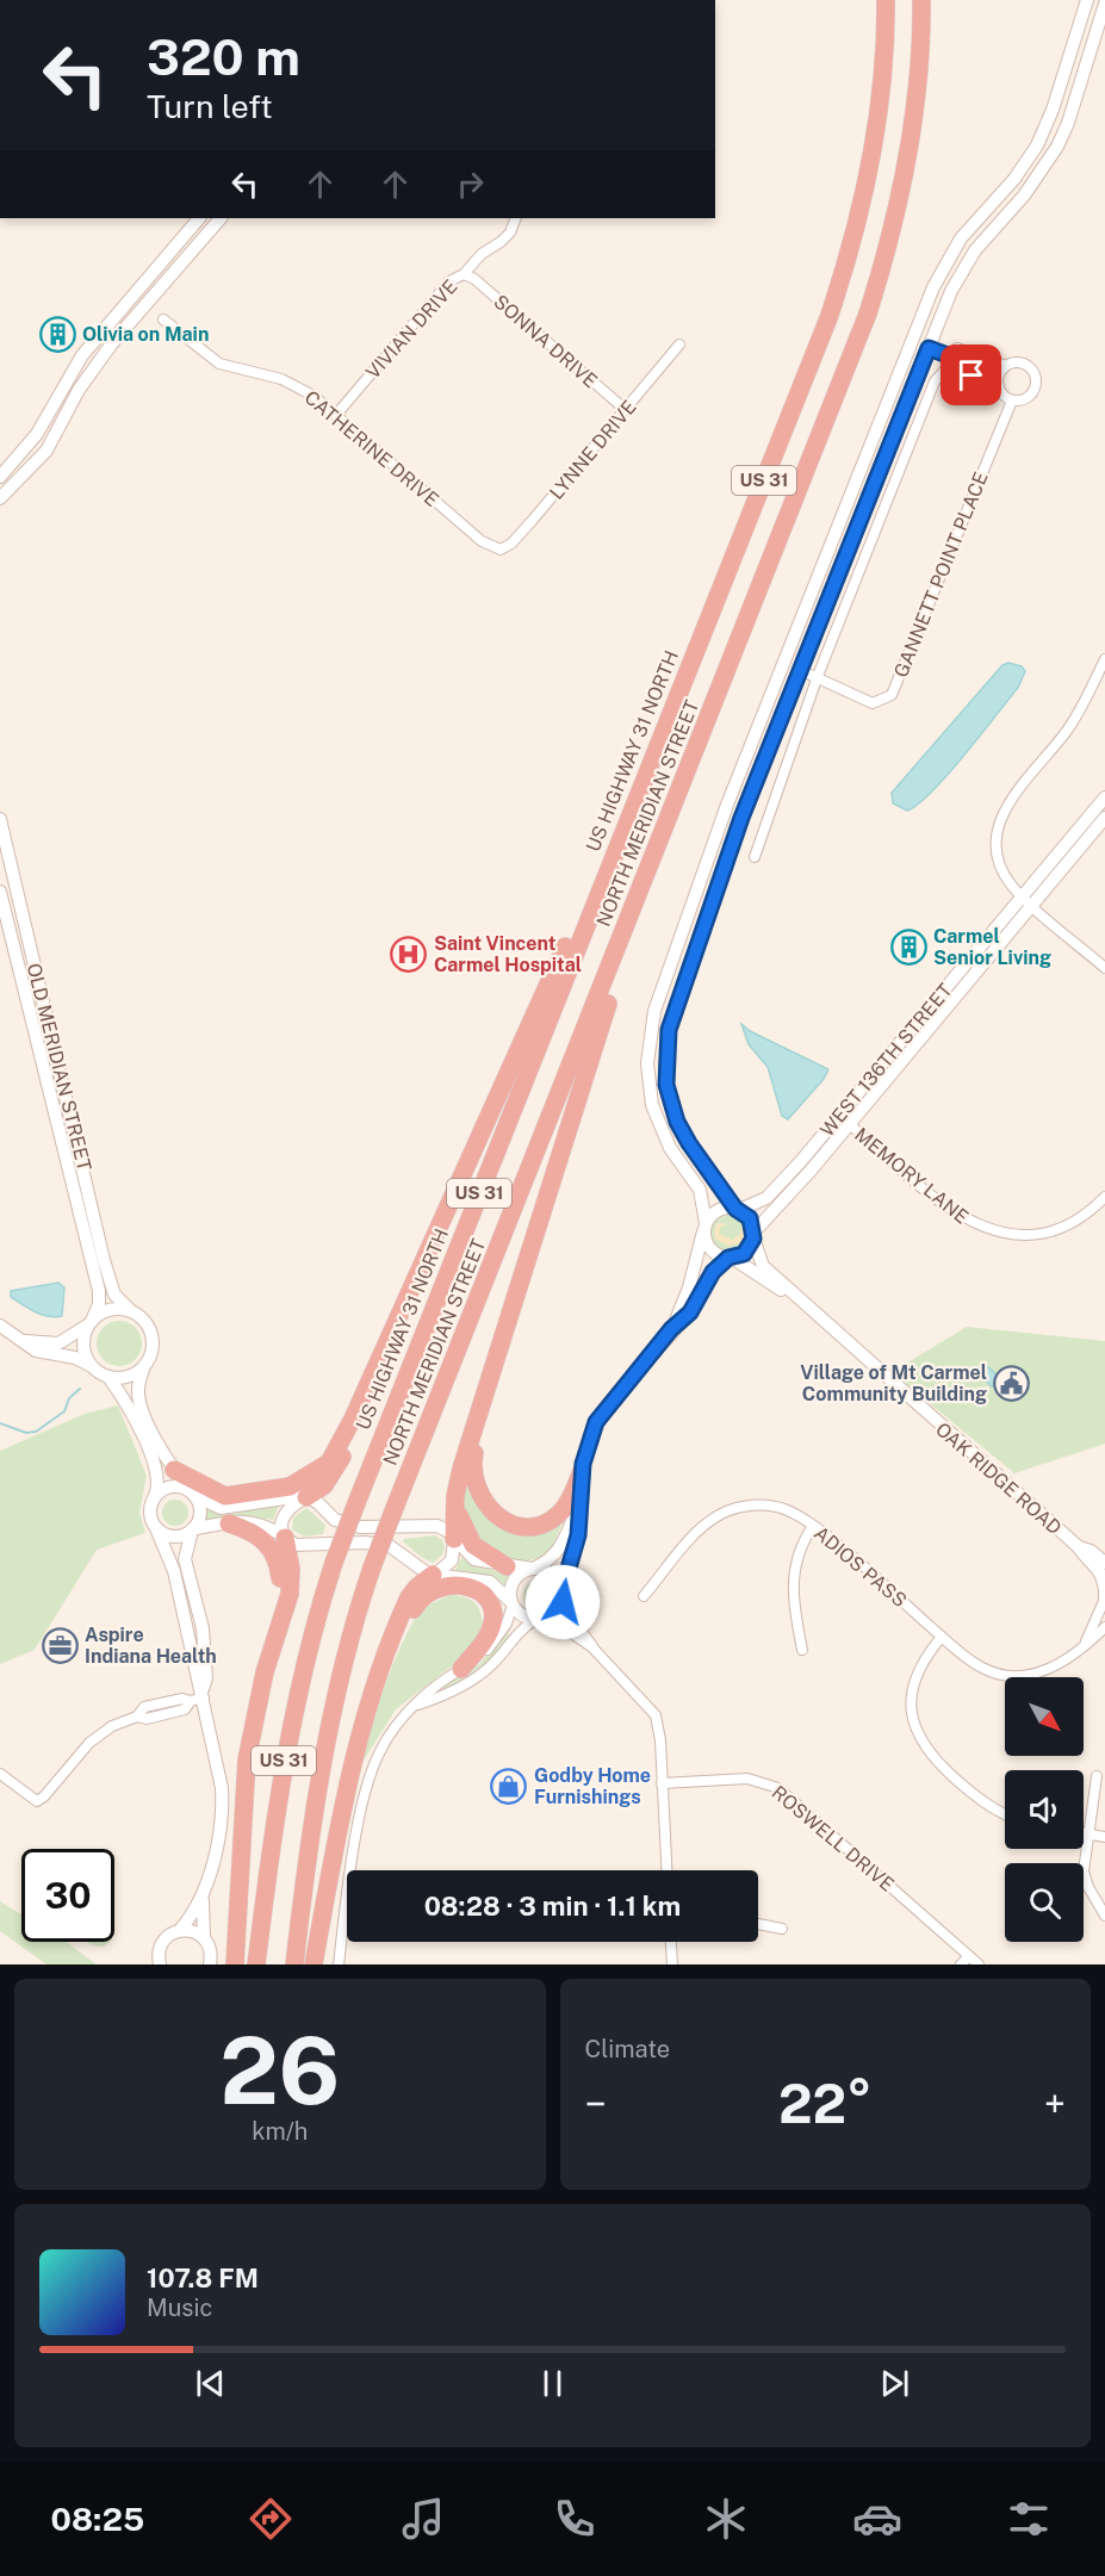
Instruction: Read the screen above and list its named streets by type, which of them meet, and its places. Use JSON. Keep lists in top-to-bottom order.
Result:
{
  "streets": {
    "highway": ["US 31", "US HIGHWAY 31 NORTH", "NORTH MERIDIAN STREET"],
    "street": [
      "VIVIAN DRIVE",
      "SONNA DRIVE",
      "CATHERINE DRIVE",
      "LYNNE DRIVE",
      "GANNETT POINT PLACE",
      "WEST 136TH STREET",
      "OLD MERIDIAN STREET",
      "MEMORY LANE",
      "OAK RIDGE ROAD",
      "ADIOS PASS",
      "ROSWELL DRIVE"
    ]
  },
  "crossings": [
    ["VIVIAN DRIVE", "SONNA DRIVE"],
    ["VIVIAN DRIVE", "CATHERINE DRIVE"],
    ["SONNA DRIVE", "LYNNE DRIVE"],
    ["CATHERINE DRIVE", "LYNNE DRIVE"],
    ["WEST 136TH STREET", "MEMORY LANE"],
    ["WEST 136TH STREET", "OAK RIDGE ROAD"]
  ],
  "places": {
    "building": ["Olivia on Main", "Carmel Senior Living"],
    "hospital": ["Saint Vincent Carmel Hospital"],
    "public building": ["Village of Mt Carmel Community Building"],
    "office": ["Aspire Indiana Health"],
    "shop": ["Godby Home Furnishings"]
  },
  "north": "bottom right",
  "page": {
    "turn": ["320 m", "Turn left"],
    "limit": "30",
    "trip": "08:28 · 3 min · 1.1 km",
    "tile": [
      ["26", "km/h"],
      "Climate"
    ],
    "heat": ["−", "22°", "+"],
    "song": ["107.8 FM", "Music"],
    "tabs": "08:25"
  }
}
